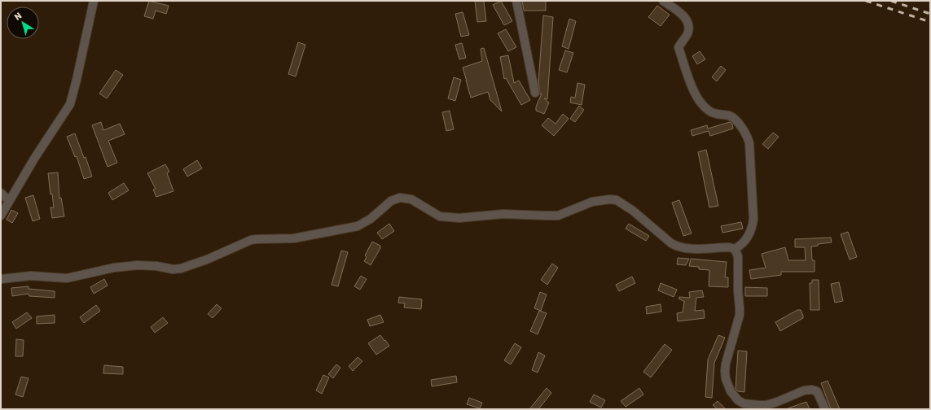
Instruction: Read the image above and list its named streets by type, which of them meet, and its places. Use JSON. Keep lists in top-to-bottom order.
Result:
{
  "north": "top left"
}
